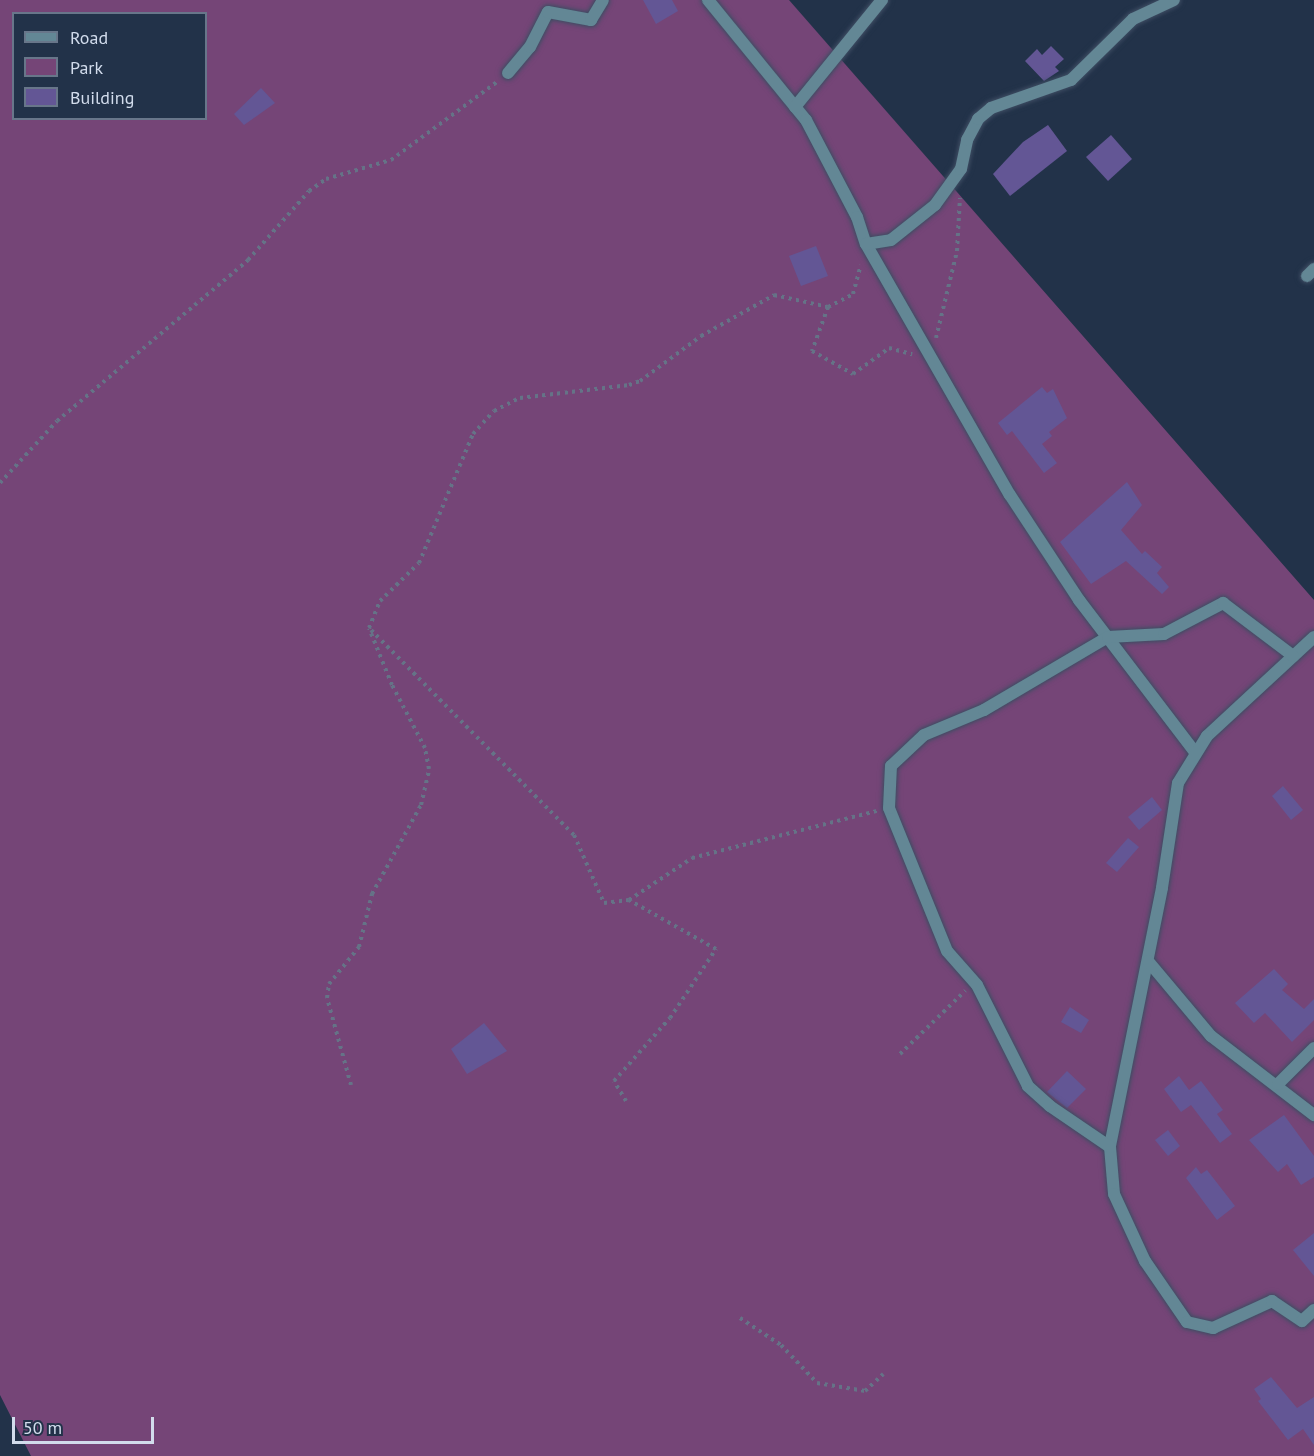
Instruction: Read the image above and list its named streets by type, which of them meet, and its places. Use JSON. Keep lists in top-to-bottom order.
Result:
{
  "legend": ["Road", "Park", "Building"],
  "scale_bar": "50 m"
}
